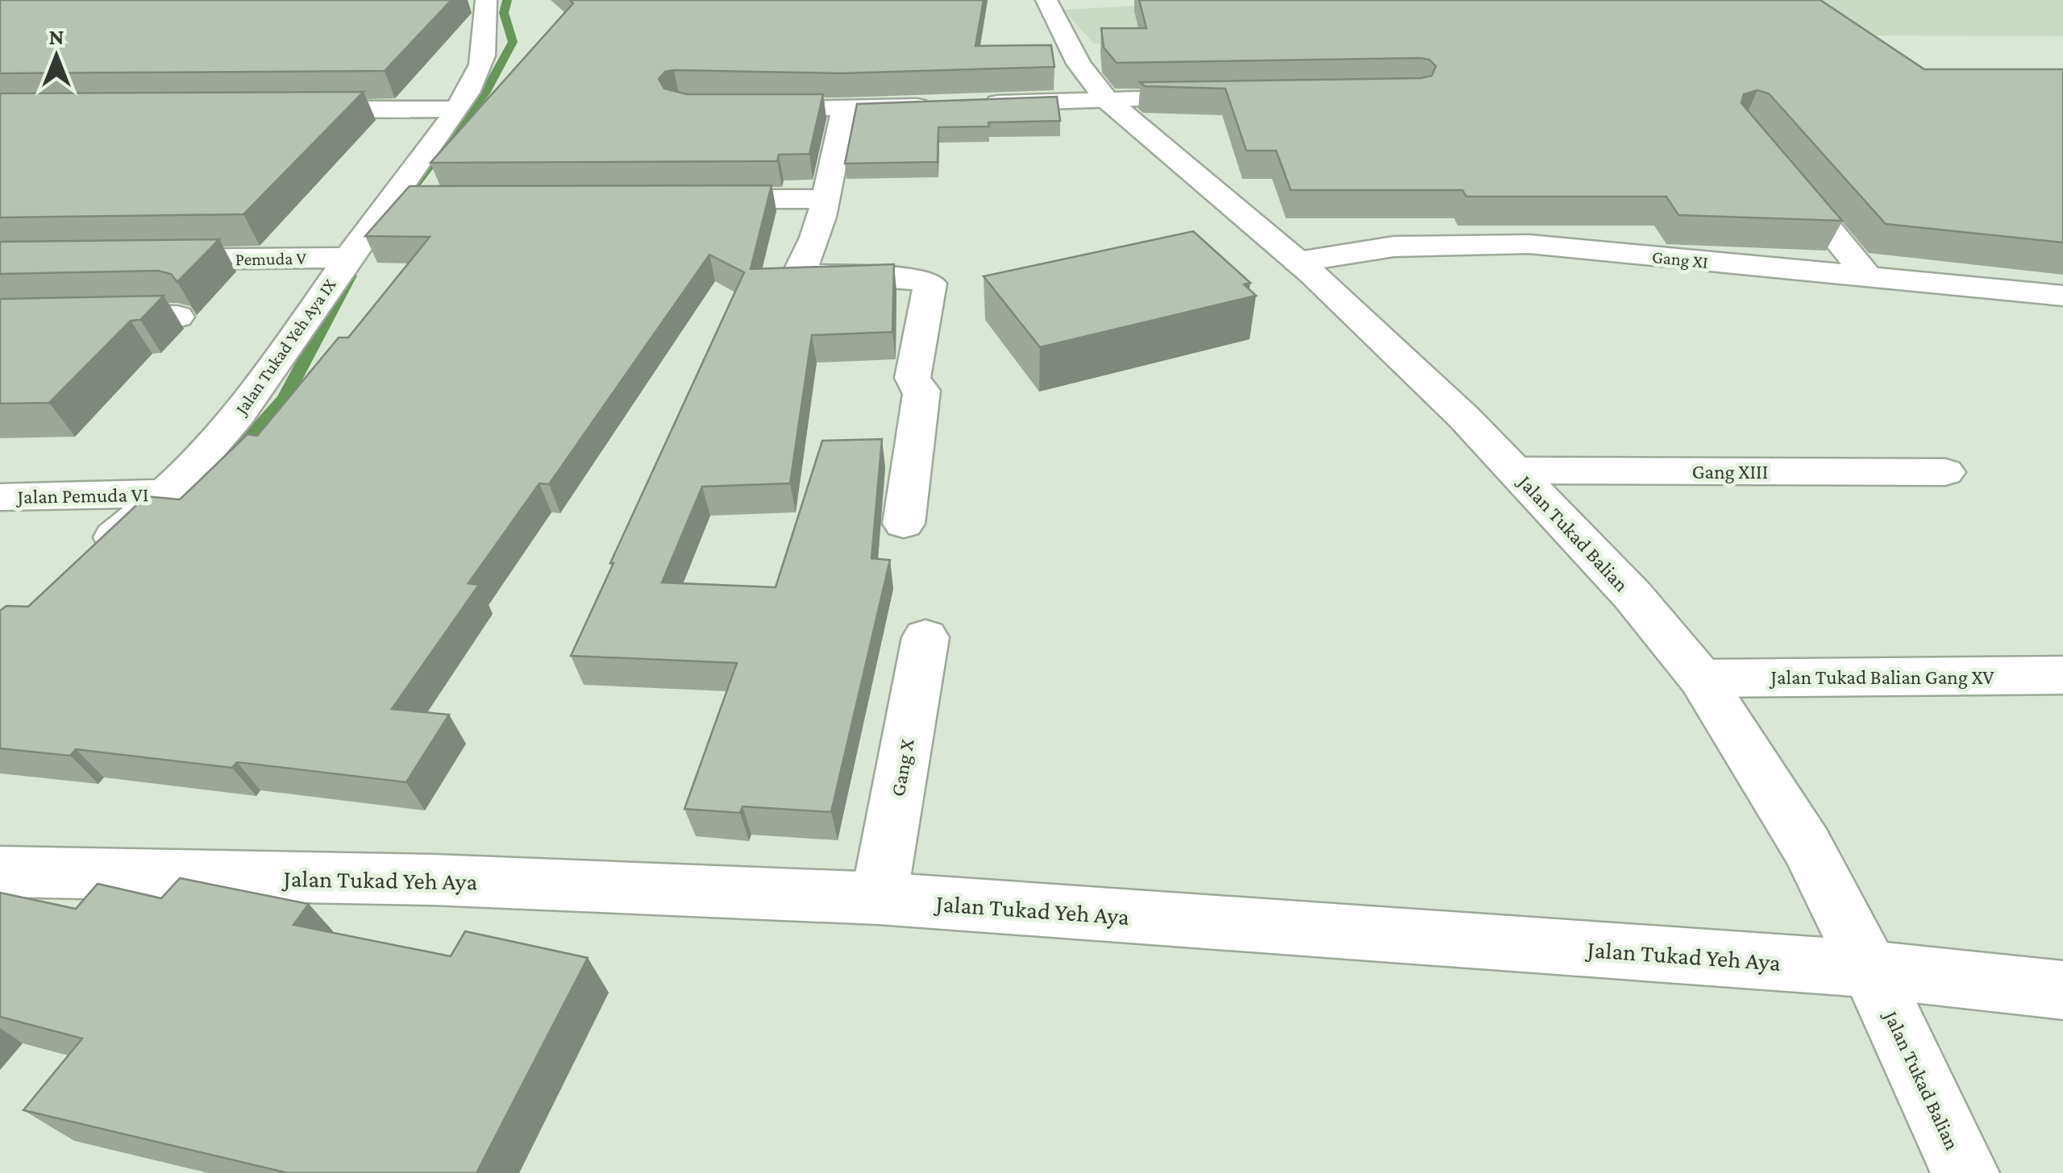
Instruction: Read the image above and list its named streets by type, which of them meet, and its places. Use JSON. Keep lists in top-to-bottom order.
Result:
{
  "streets": {
    "street": [
      "Pemuda V",
      "Gang XI",
      "Jalan Tukad Yeh Aya IX",
      "Gang XIII",
      "Jalan Pemuda VI",
      "Jalan Tukad Balian",
      "Jalan Tukad Balian Gang XV",
      "Gang X",
      "Jalan Tukad Yeh Aya"
    ]
  },
  "crossings": [
    ["Pemuda V", "Jalan Tukad Yeh Aya IX"],
    ["Gang XI", "Jalan Tukad Balian"],
    ["Jalan Tukad Yeh Aya IX", "Jalan Pemuda VI"],
    ["Gang XIII", "Jalan Tukad Balian"],
    ["Jalan Tukad Balian", "Jalan Tukad Balian Gang XV"],
    ["Jalan Tukad Balian", "Jalan Tukad Yeh Aya"],
    ["Gang X", "Jalan Tukad Yeh Aya"]
  ],
  "north": "top"
}
